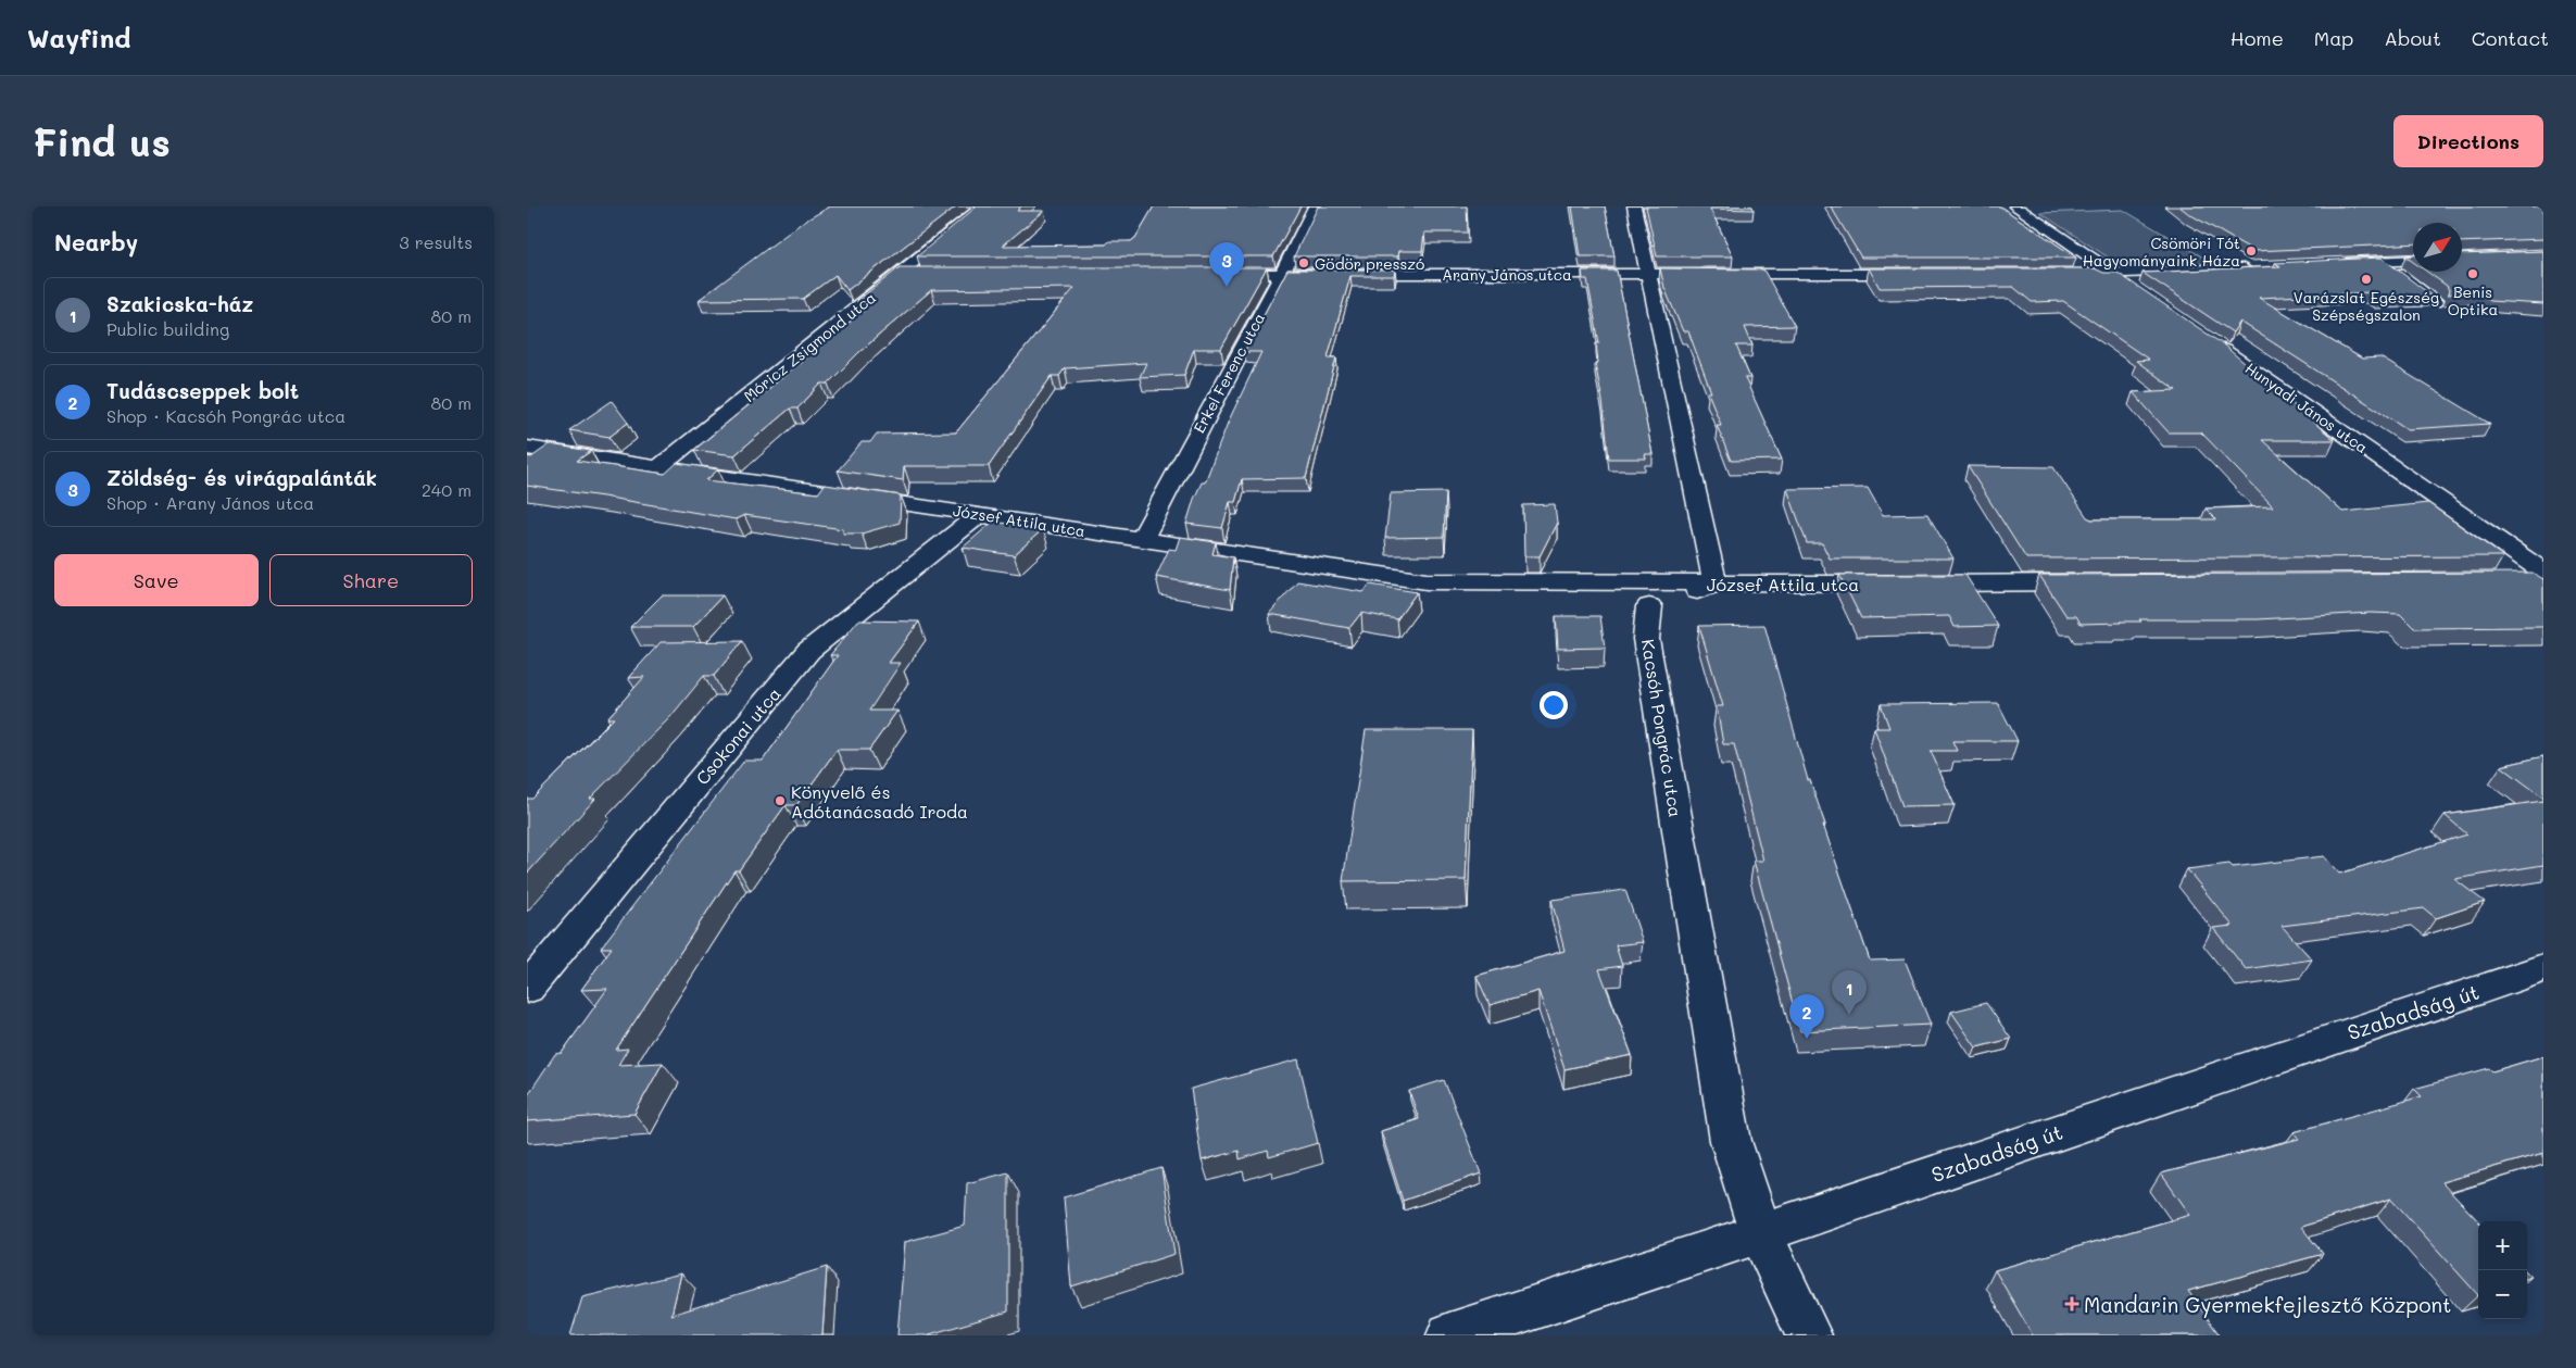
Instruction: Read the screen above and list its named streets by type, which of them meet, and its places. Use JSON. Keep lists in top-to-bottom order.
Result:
{
  "streets": {
    "street": [
      "Arany János utca",
      "Móricz Zsigmond utca",
      "Erkel Ferenc utca",
      "Hunyadi János utca",
      "József Attila utca",
      "Kacsóh Pongrác utca",
      "Csokonai utca",
      "Szabadság út"
    ]
  },
  "crossings": [
    ["Arany János utca", "Erkel Ferenc utca"],
    ["Móricz Zsigmond utca", "József Attila utca"],
    ["Erkel Ferenc utca", "József Attila utca"],
    ["József Attila utca", "Kacsóh Pongrác utca"],
    ["József Attila utca", "Csokonai utca"],
    ["Kacsóh Pongrác utca", "Szabadság út"]
  ],
  "places": {
    "other": [
      "Csömöri Tót Hagyományaink Háza",
      "Gödör presszó",
      "Benis Optika",
      "Varázslat Egészség Szépségszalon",
      "Könyvelő és Adótanácsadó Iroda"
    ],
    "health": ["Mandarin Gyermekfejlesztő Központ"]
  },
  "north": "top right",
  "page": {
    "header": "Wayfind",
    "nav": [
      "Home",
      "Map",
      "About",
      "Contact"
    ],
    "buttons": [
      "Directions",
      ["Save", "Share"]
    ],
    "title": "Find us",
    "heading": ["Nearby", "3 results"],
    "pins": ["3", "1", "2"],
    "list": [
      {
        "mark": "1",
        "name": "Szakicska-ház",
        "note": "Public building",
        "value": "80 m"
      },
      {
        "mark": "2",
        "name": "Tudáscseppek bolt",
        "note": "Shop · Kacsóh Pongrác utca",
        "value": "80 m"
      },
      {
        "mark": "3",
        "name": "Zöldség- és virágpalánták",
        "note": "Shop · Arany János utca",
        "value": "240 m"
      }
    ],
    "map_buttons": ["+", "−"]
  }
}
